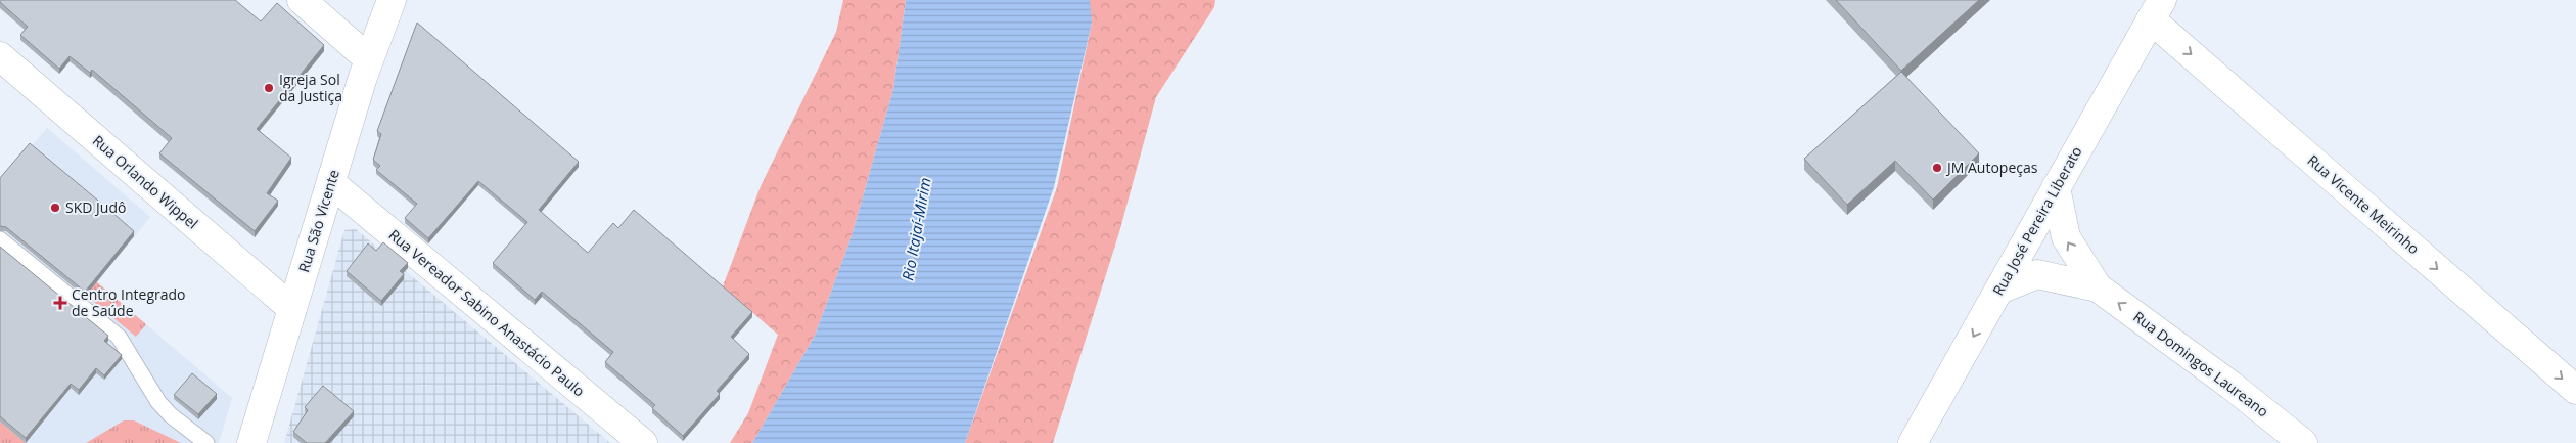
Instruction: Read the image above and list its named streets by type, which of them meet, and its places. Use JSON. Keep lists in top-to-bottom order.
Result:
{
  "streets": {
    "street": [
      "Rua Orlando Wippel",
      "Rua Vicente Meirinho",
      "Rua São Vicente",
      "Rua José Pereira Liberato",
      "Rua Vereador Sabino Anastácio Paulo",
      "Rua Domingos Laureano"
    ]
  },
  "crossings": [
    ["Rua Orlando Wippel", "Rua São Vicente"],
    ["Rua Vicente Meirinho", "Rua José Pereira Liberato"],
    ["Rua São Vicente", "Rua Vereador Sabino Anastácio Paulo"],
    ["Rua José Pereira Liberato", "Rua Domingos Laureano"]
  ],
  "one_way": ["Rua Vicente Meirinho", "Rua José Pereira Liberato", "Rua Domingos Laureano"],
  "water": ["Rio Itajaí-Mirim"],
  "places": {
    "other": ["Igreja Sol da Justiça", "JM Autopeças", "SKD Judô"],
    "health": ["Centro Integrado de Saúde"]
  }
}
